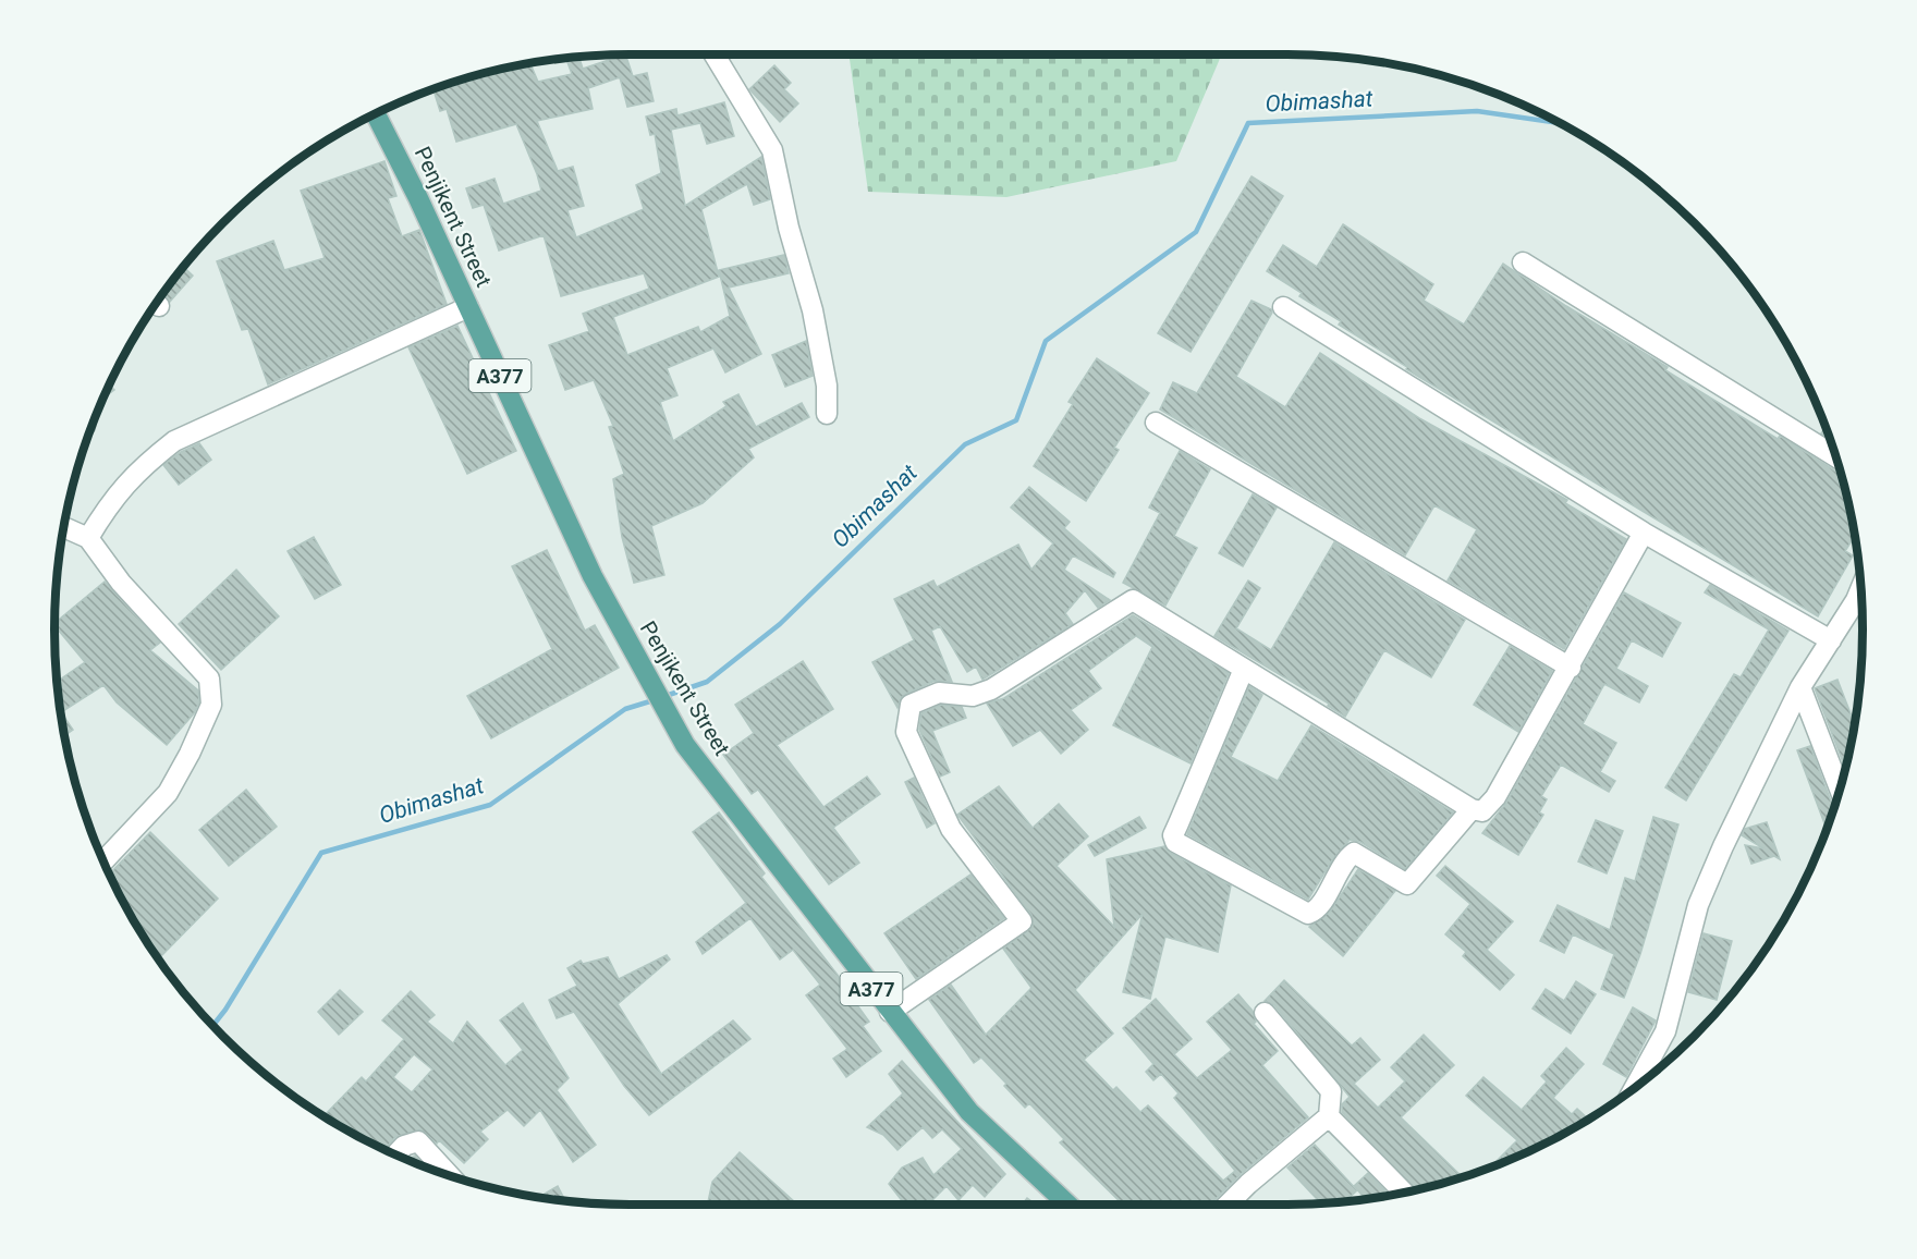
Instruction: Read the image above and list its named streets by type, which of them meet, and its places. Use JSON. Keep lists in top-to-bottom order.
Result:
{
  "streets": {
    "main road": ["Penjikent Street", "A377"]
  },
  "water": ["Obimashat"]
}
